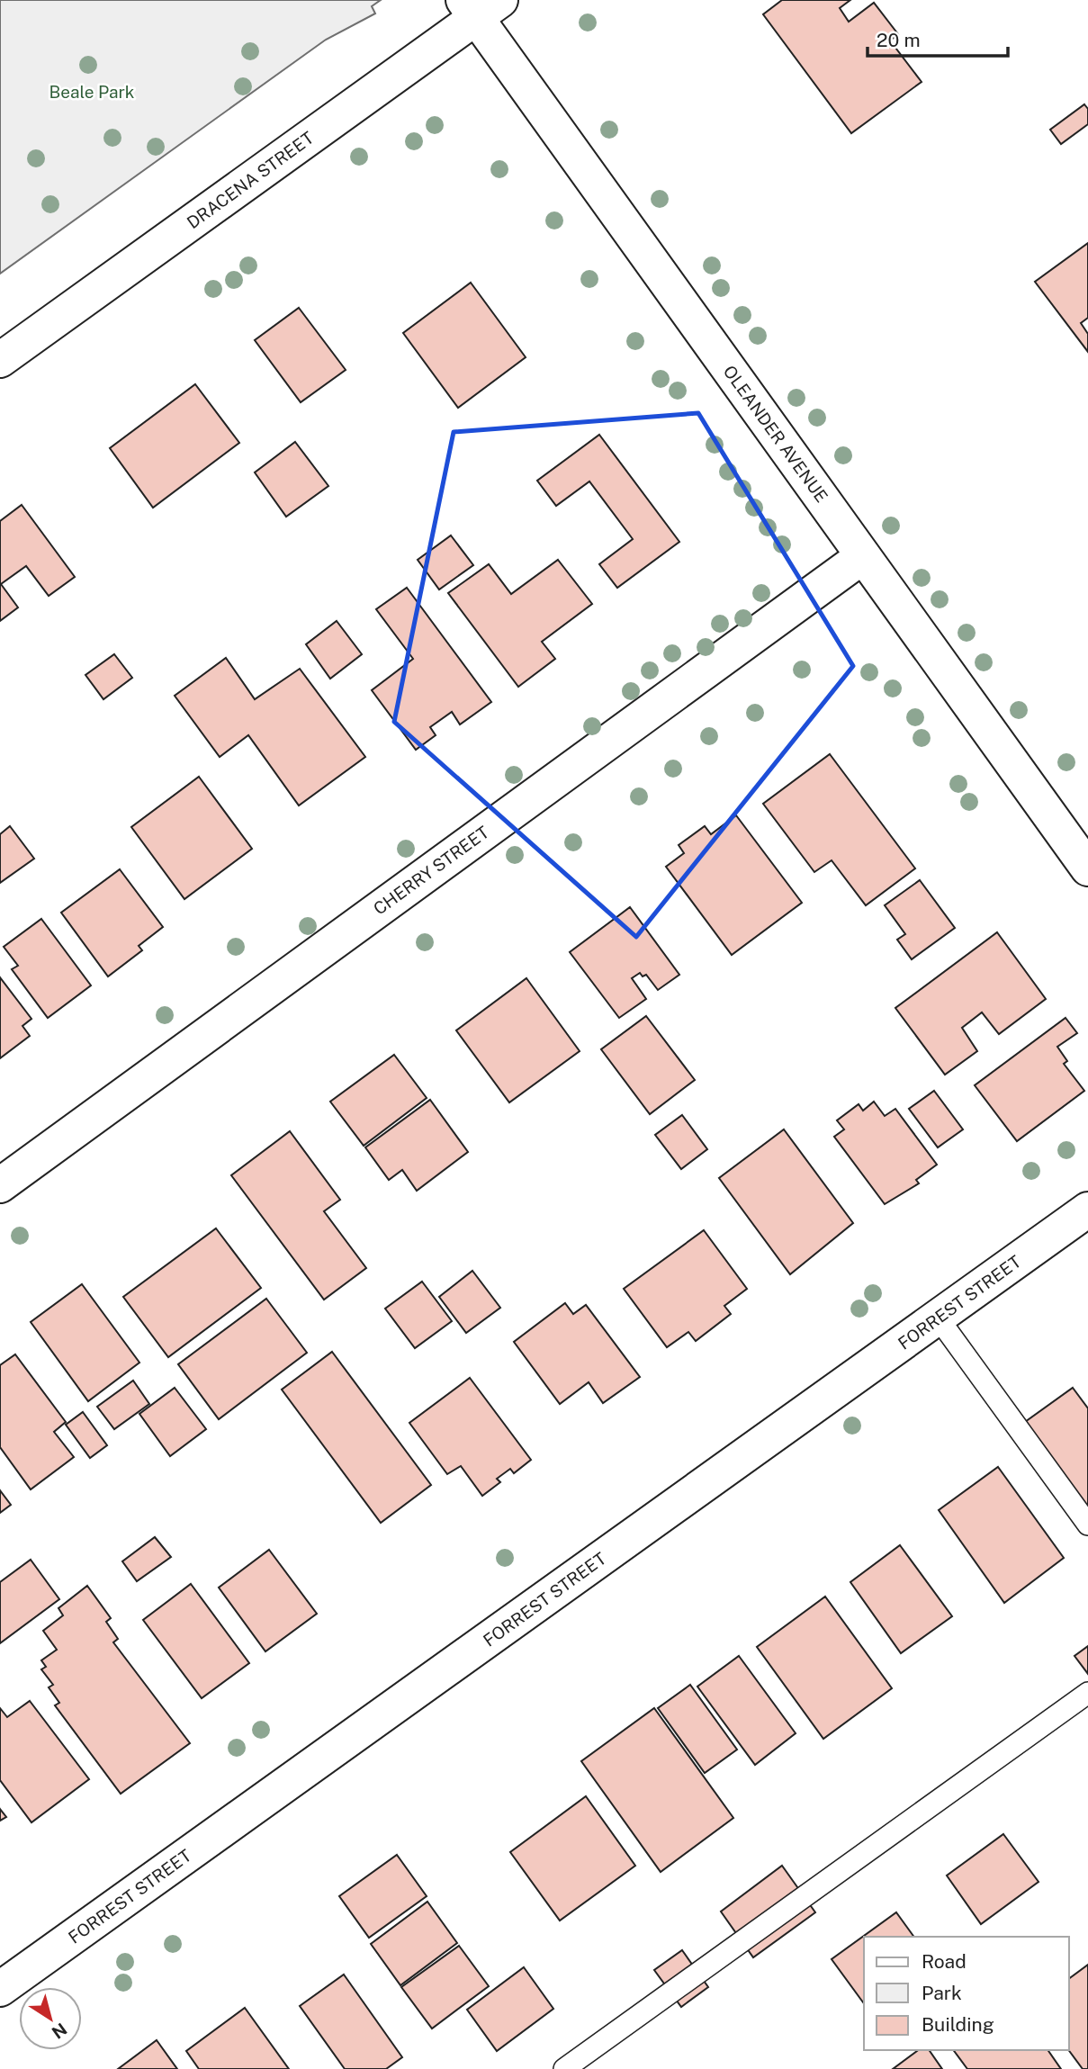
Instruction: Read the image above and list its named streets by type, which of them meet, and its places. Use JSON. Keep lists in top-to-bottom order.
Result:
{
  "streets": {
    "street": [
      "DRACENA STREET",
      "OLEANDER AVENUE",
      "CHERRY STREET",
      "FORREST STREET"
    ]
  },
  "crossings": [
    ["DRACENA STREET", "OLEANDER AVENUE"],
    ["OLEANDER AVENUE", "CHERRY STREET"]
  ],
  "parks": ["Beale Park"],
  "legend": ["Road", "Park", "Building"],
  "scale_bar": "20 m",
  "north": "bottom right"
}
